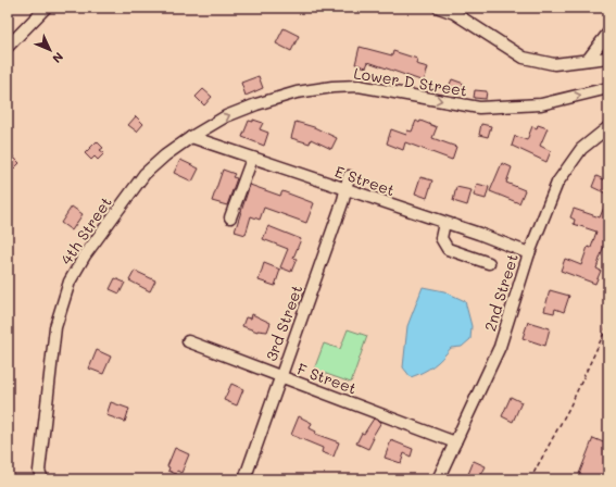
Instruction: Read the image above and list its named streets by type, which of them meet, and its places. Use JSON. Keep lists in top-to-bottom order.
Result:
{
  "streets": {
    "street": [
      "Lower D Street",
      "E Street",
      "4th Street",
      "2nd Street",
      "3rd Street",
      "F Street"
    ]
  },
  "crossings": [
    ["Lower D Street", "E Street"],
    ["Lower D Street", "4th Street"],
    ["E Street", "4th Street"],
    ["E Street", "2nd Street"],
    ["E Street", "3rd Street"],
    ["2nd Street", "F Street"],
    ["3rd Street", "F Street"]
  ],
  "one_way": ["Lower D Street"],
  "north": "bottom right"
}
